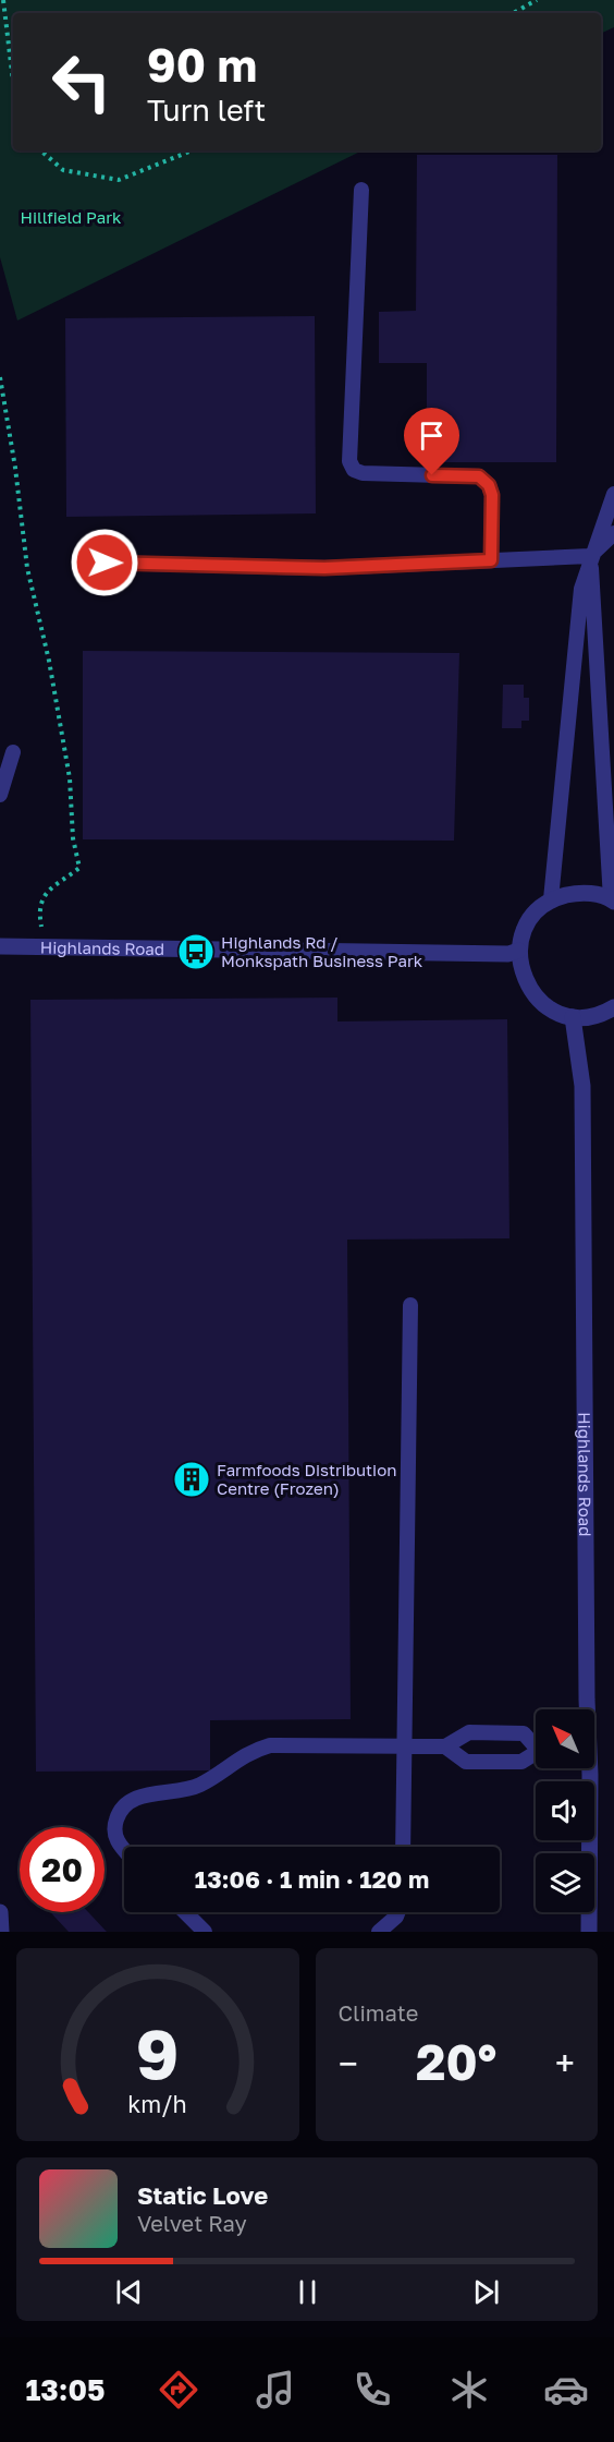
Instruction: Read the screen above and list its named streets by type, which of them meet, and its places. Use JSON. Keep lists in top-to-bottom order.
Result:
{
  "streets": {
    "street": ["Highlands Road"]
  },
  "parks": ["Hillfield Park"],
  "places": {
    "bus stop": ["Highlands Rd / Monkspath Business Park"],
    "building": ["Farmfoods Distribution Centre (Frozen)"]
  },
  "north": "top left",
  "page": {
    "turn": ["90 m", "Turn left"],
    "limit": "20",
    "trip": "13:06 · 1 min · 120 m",
    "tile": "Climate",
    "heat": ["−", "20°", "+"],
    "song": ["Static Love", "Velvet Ray"],
    "tabs": "13:05",
    "gauge": ["9", "km/h"]
  }
}
